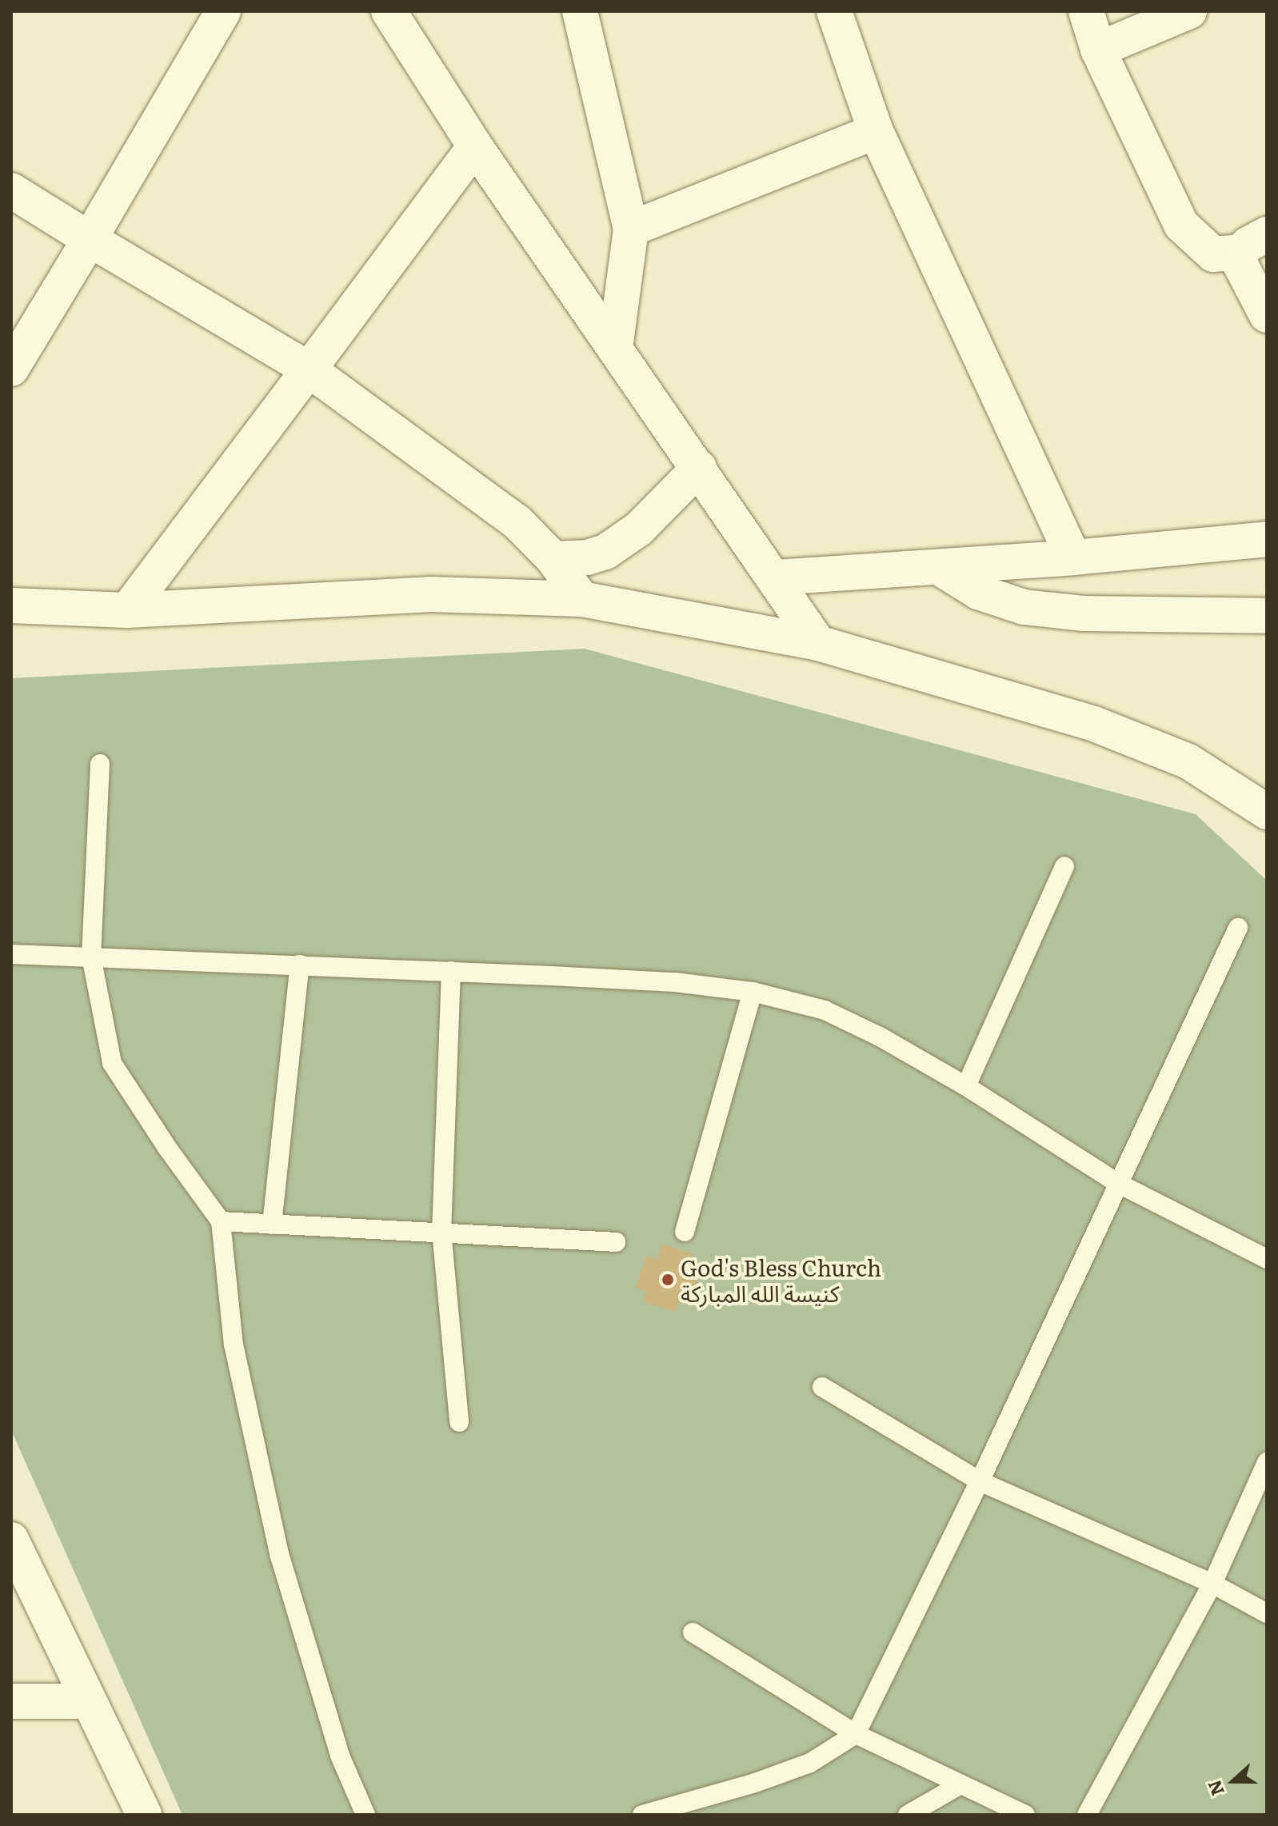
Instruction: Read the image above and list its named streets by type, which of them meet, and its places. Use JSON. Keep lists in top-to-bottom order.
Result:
{
  "places": ["God's Bless Church كنيسة الله المباركة"],
  "north": "left"
}
